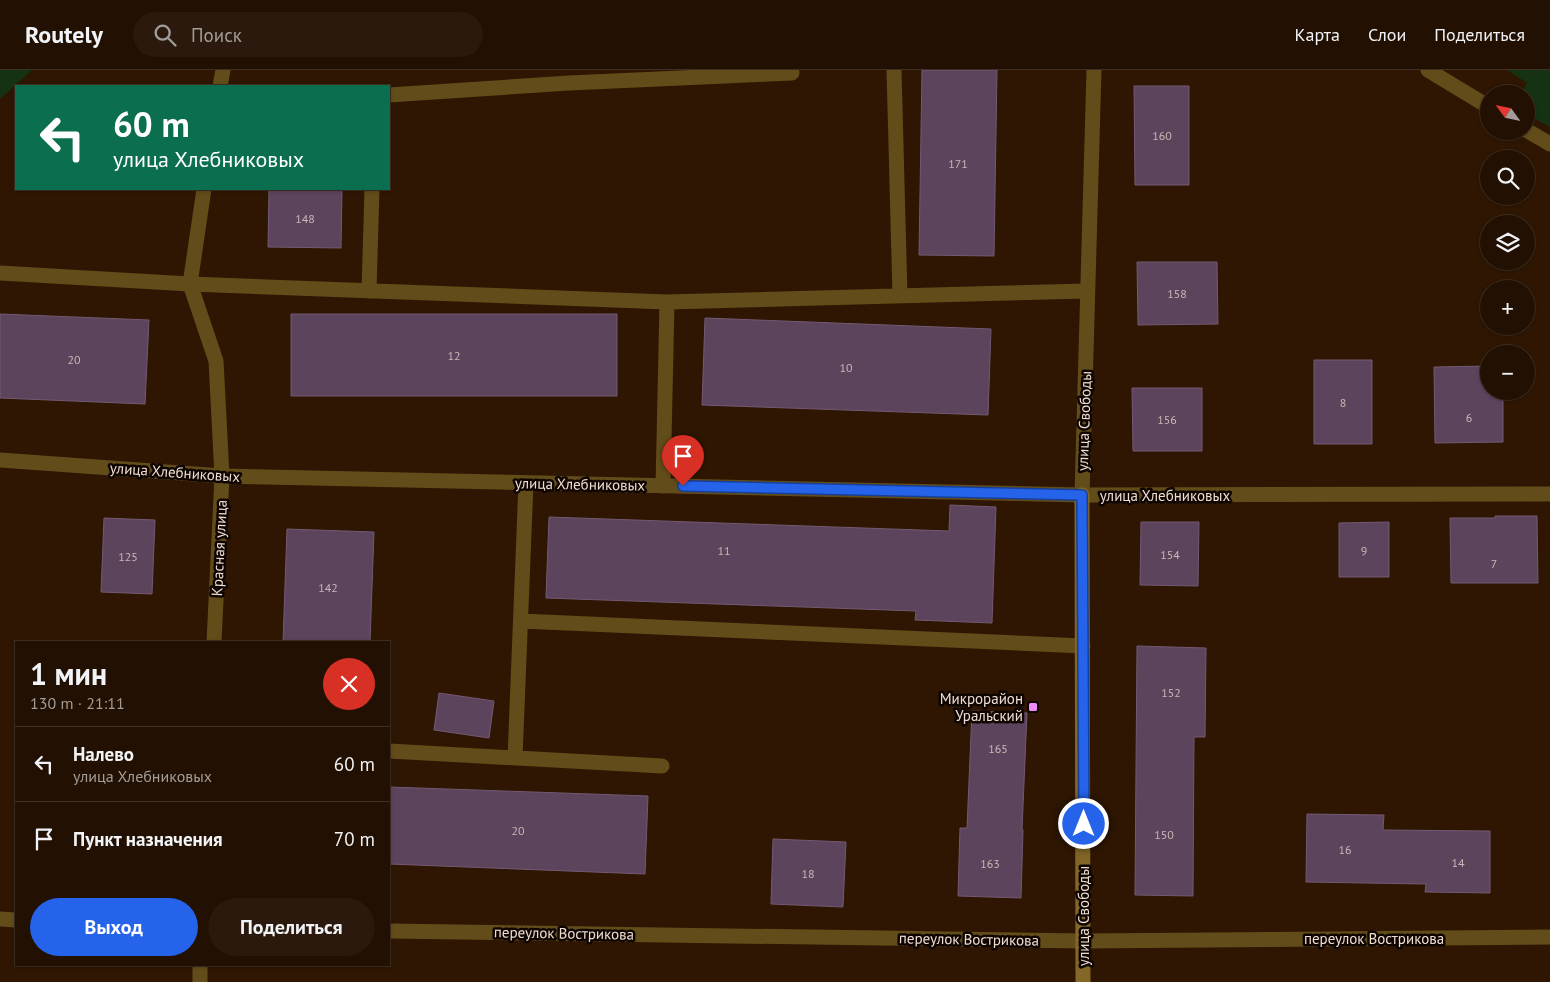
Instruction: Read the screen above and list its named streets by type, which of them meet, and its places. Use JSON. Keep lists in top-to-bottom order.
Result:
{
  "streets": {
    "street": [
      "улица Свободы",
      "улица Хлебниковых",
      "Красная улица",
      "переулок Вострикова"
    ]
  },
  "crossings": [
    ["улица Свободы", "улица Хлебниковых"],
    ["улица Свободы", "переулок Вострикова"],
    ["улица Хлебниковых", "Красная улица"]
  ],
  "places": {
    "transit": ["Микрорайон Уральский"]
  },
  "house_numbers": [
    "160",
    "171",
    "148",
    "158",
    "12",
    "20",
    "10",
    "8",
    "6",
    "156",
    "11",
    "9",
    "154",
    "125",
    "7",
    "142",
    "152",
    "165",
    "20",
    "150",
    "16",
    "14",
    "163",
    "18"
  ],
  "north": "top left",
  "page": {
    "header": "Routely",
    "search": "Поиск",
    "nav": ["Карта", "Слои", "Поделиться"],
    "map_buttons": ["+", "−"],
    "turn": ["60 m", "улица Хлебниковых"],
    "heading": ["1 мин", "130 m · 21:11"],
    "list": [
      {
        "name": "Налево",
        "note": "улица Хлебниковых",
        "value": "60 m"
      },
      {
        "name": "Пункт назначения",
        "value": "70 m"
      }
    ],
    "buttons": ["Выход", "Поделиться"]
  }
}
